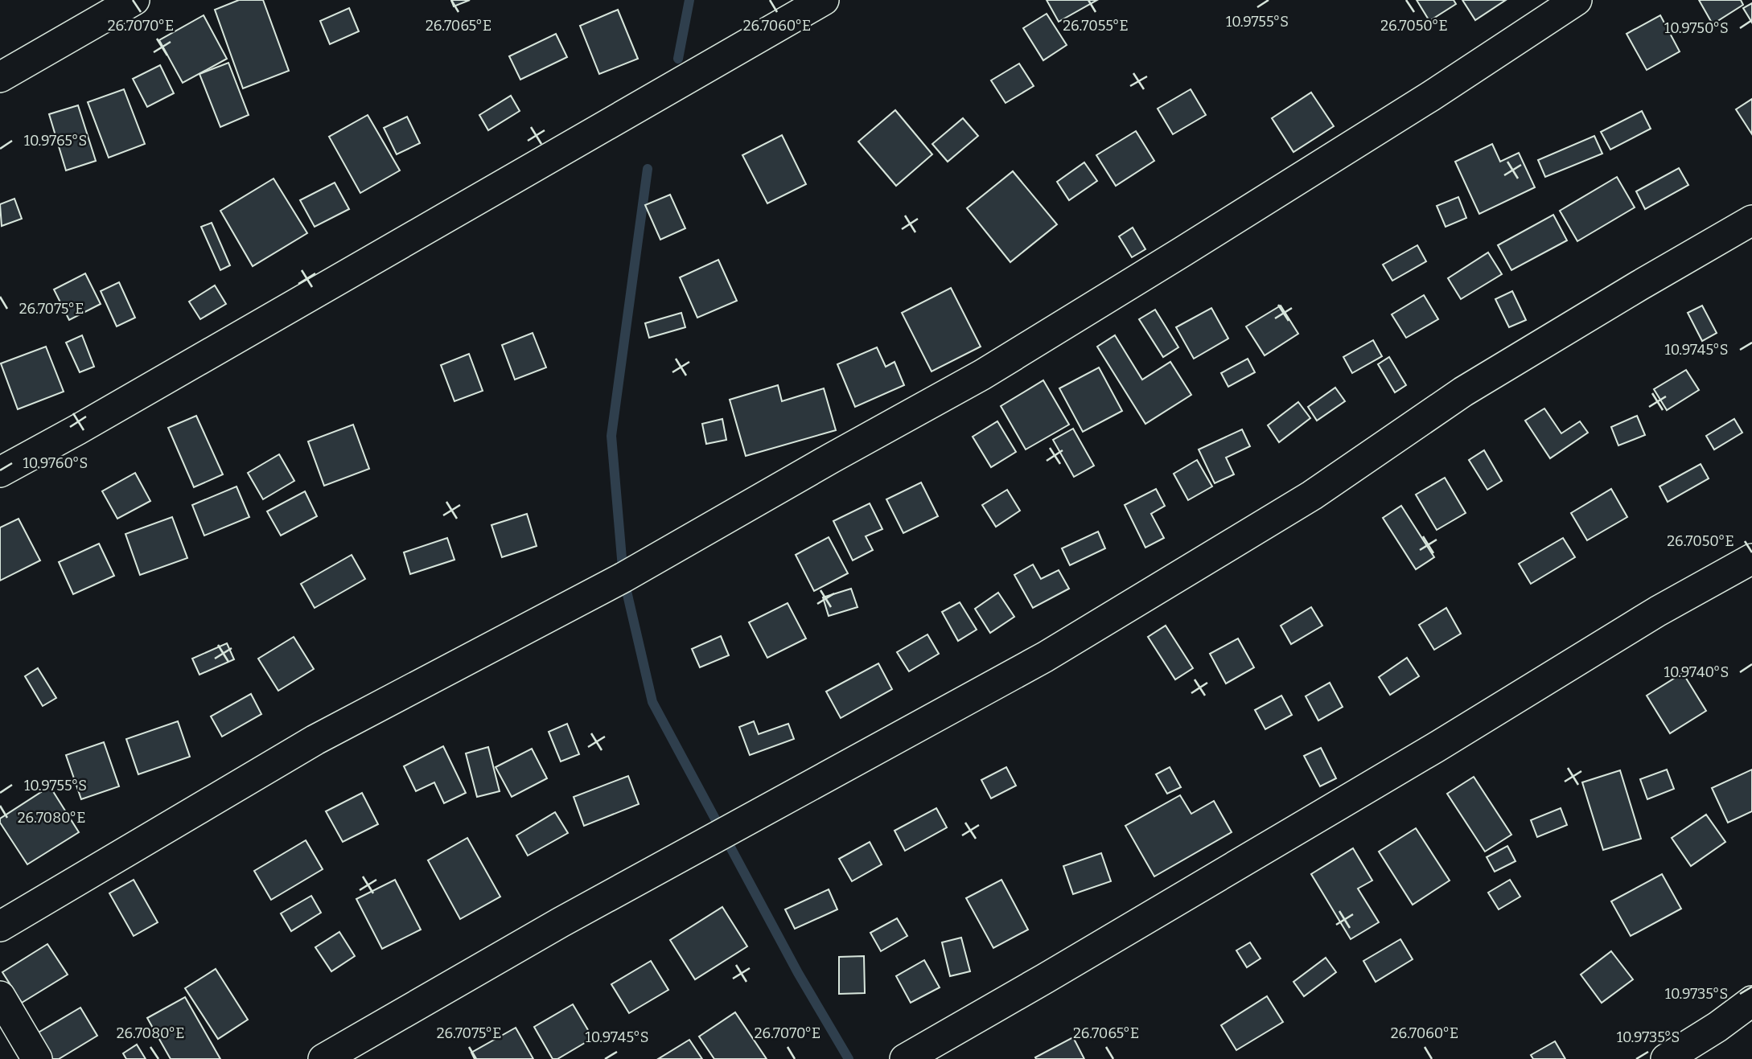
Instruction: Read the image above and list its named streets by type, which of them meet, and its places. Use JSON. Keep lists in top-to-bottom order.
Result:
{
  "coordinates": [
    "10.9755°S",
    "26.7070°E",
    "26.7065°E",
    "26.7060°E",
    "26.7055°E",
    "26.7050°E",
    "10.9750°S",
    "10.9765°S",
    "26.7075°E",
    "10.9745°S",
    "10.9760°S",
    "10.9740°S",
    "26.7080°E",
    "10.9735°S"
  ]
}
